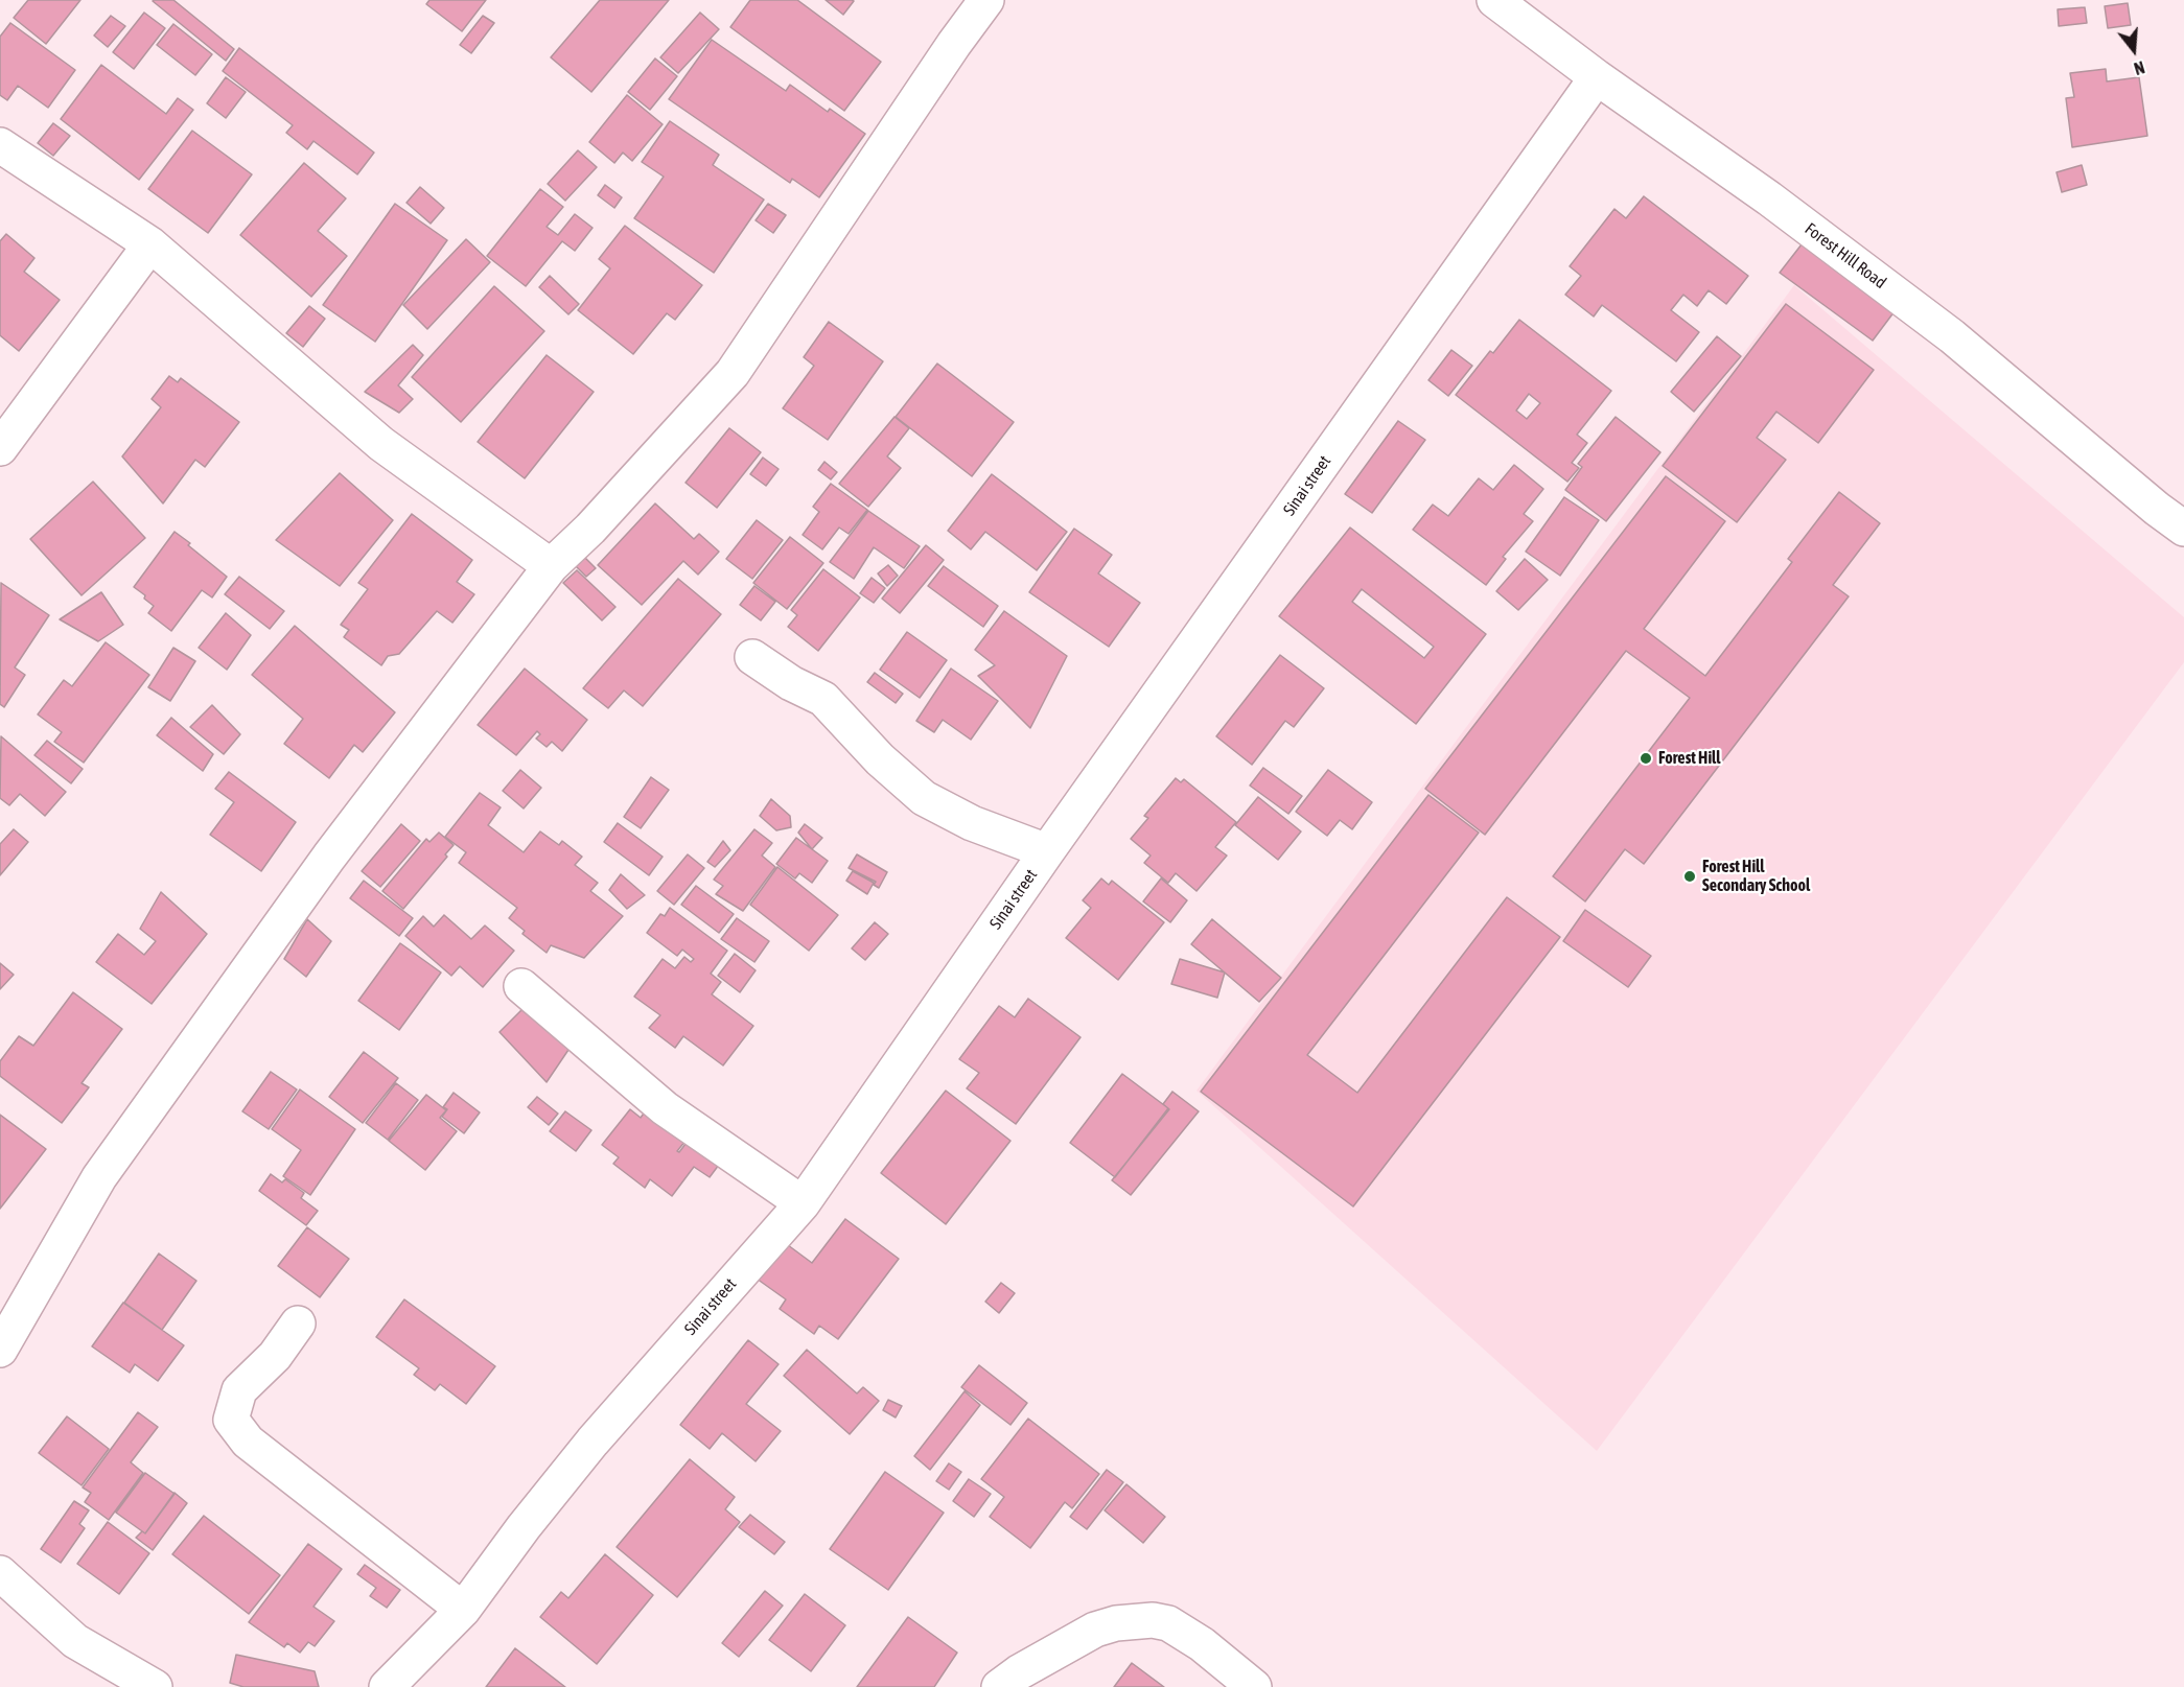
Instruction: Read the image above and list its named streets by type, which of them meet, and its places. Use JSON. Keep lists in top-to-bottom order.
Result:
{
  "streets": {
    "street": ["Forest Hill Road", "Sinai street"]
  },
  "crossings": [
    ["Forest Hill Road", "Sinai street"]
  ],
  "places": ["Forest Hill", "Forest Hill Secondary School"],
  "north": "bottom"
}
